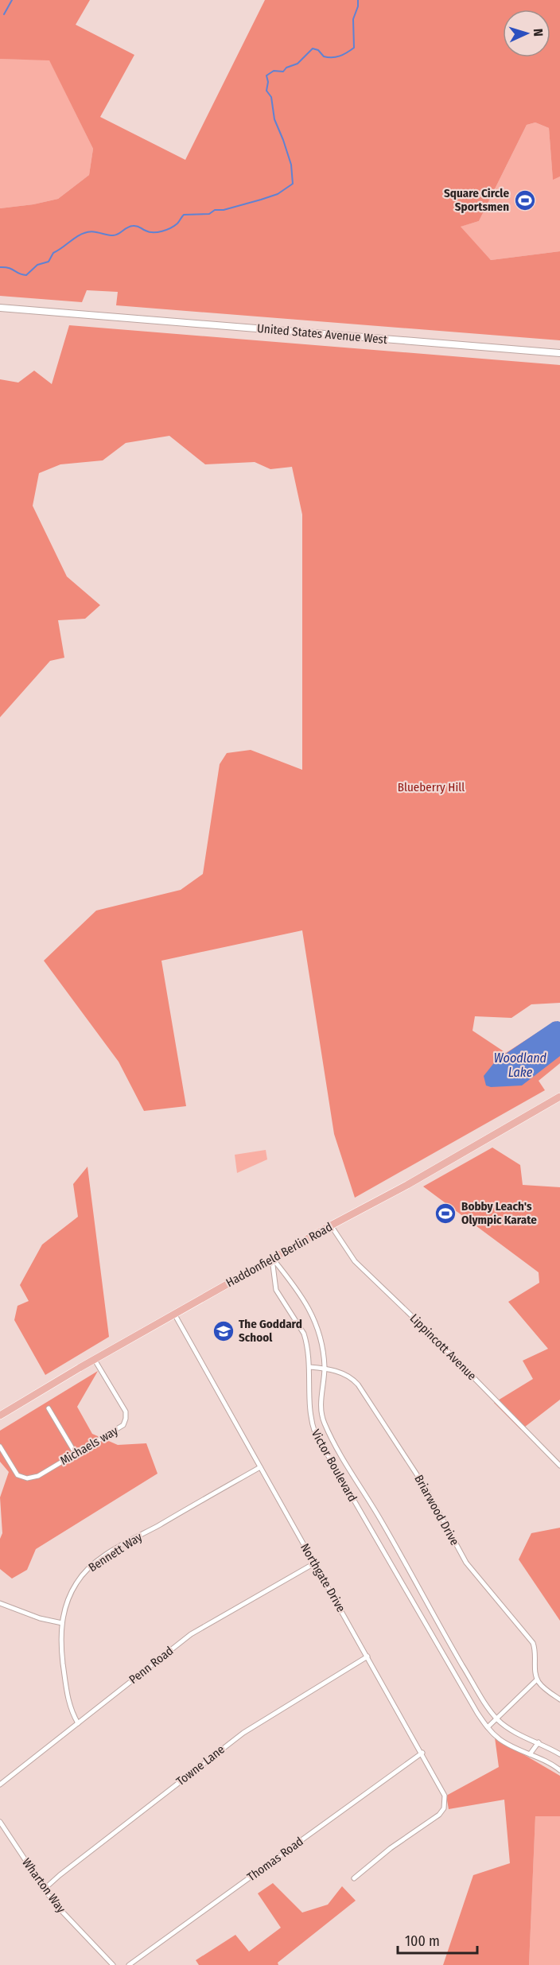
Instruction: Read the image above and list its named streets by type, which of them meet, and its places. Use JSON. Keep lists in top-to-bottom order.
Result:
{
  "streets": {
    "main road": ["Haddonfield Berlin Road"],
    "street": [
      "United States Avenue West",
      "Lippincott Avenue",
      "Michaels way",
      "Victor Boulevard",
      "Briarwood Drive",
      "Bennett Way",
      "Northgate Drive",
      "Penn Road",
      "Towne Lane",
      "Thomas Road",
      "Wharton Way"
    ]
  },
  "crossings": [
    ["Haddonfield Berlin Road", "Lippincott Avenue"],
    ["Haddonfield Berlin Road", "Michaels way"],
    ["Haddonfield Berlin Road", "Victor Boulevard"],
    ["Haddonfield Berlin Road", "Northgate Drive"],
    ["Victor Boulevard", "Briarwood Drive"],
    ["Bennett Way", "Northgate Drive"],
    ["Bennett Way", "Penn Road"],
    ["Northgate Drive", "Penn Road"],
    ["Northgate Drive", "Towne Lane"],
    ["Northgate Drive", "Thomas Road"],
    ["Towne Lane", "Wharton Way"]
  ],
  "water": ["Woodland Lake"],
  "parks": ["Blueberry Hill"],
  "places": {
    "sports": ["Square Circle Sportsmen", "Bobby Leach's Olympic Karate"],
    "school or university": ["The Goddard School"]
  },
  "scale_bar": "100 m",
  "north": "right"
}
